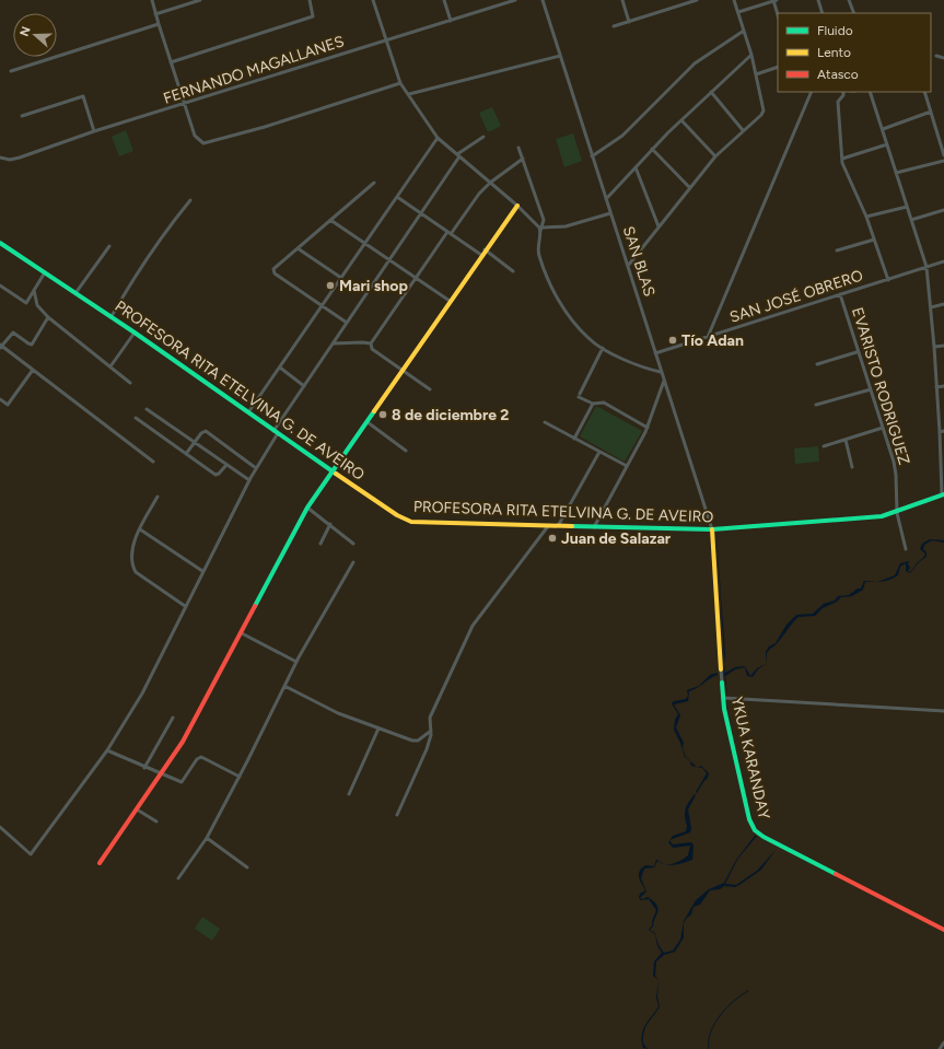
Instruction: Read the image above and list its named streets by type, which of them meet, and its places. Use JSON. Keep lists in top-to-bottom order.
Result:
{
  "streets": {
    "street": [
      "FERNANDO MAGALLANES",
      "SAN BLAS",
      "SAN JOSÉ OBRERO",
      "EVARISTO RODRIGUEZ",
      "PROFESORA RITA ETELVINA G. DE AVEIRO",
      "YKUA KARANDAY"
    ]
  },
  "crossings": [
    ["SAN BLAS", "SAN JOSÉ OBRERO"],
    ["SAN BLAS", "PROFESORA RITA ETELVINA G. DE AVEIRO"],
    ["SAN BLAS", "YKUA KARANDAY"],
    ["SAN JOSÉ OBRERO", "EVARISTO RODRIGUEZ"],
    ["EVARISTO RODRIGUEZ", "PROFESORA RITA ETELVINA G. DE AVEIRO"],
    ["PROFESORA RITA ETELVINA G. DE AVEIRO", "YKUA KARANDAY"]
  ],
  "places": [
    "Mari shop",
    "Tío Adan",
    "8 de diciembre 2",
    "Juan de Salazar"
  ],
  "legend": ["Fluido", "Lento", "Atasco"],
  "north": "left"
}
